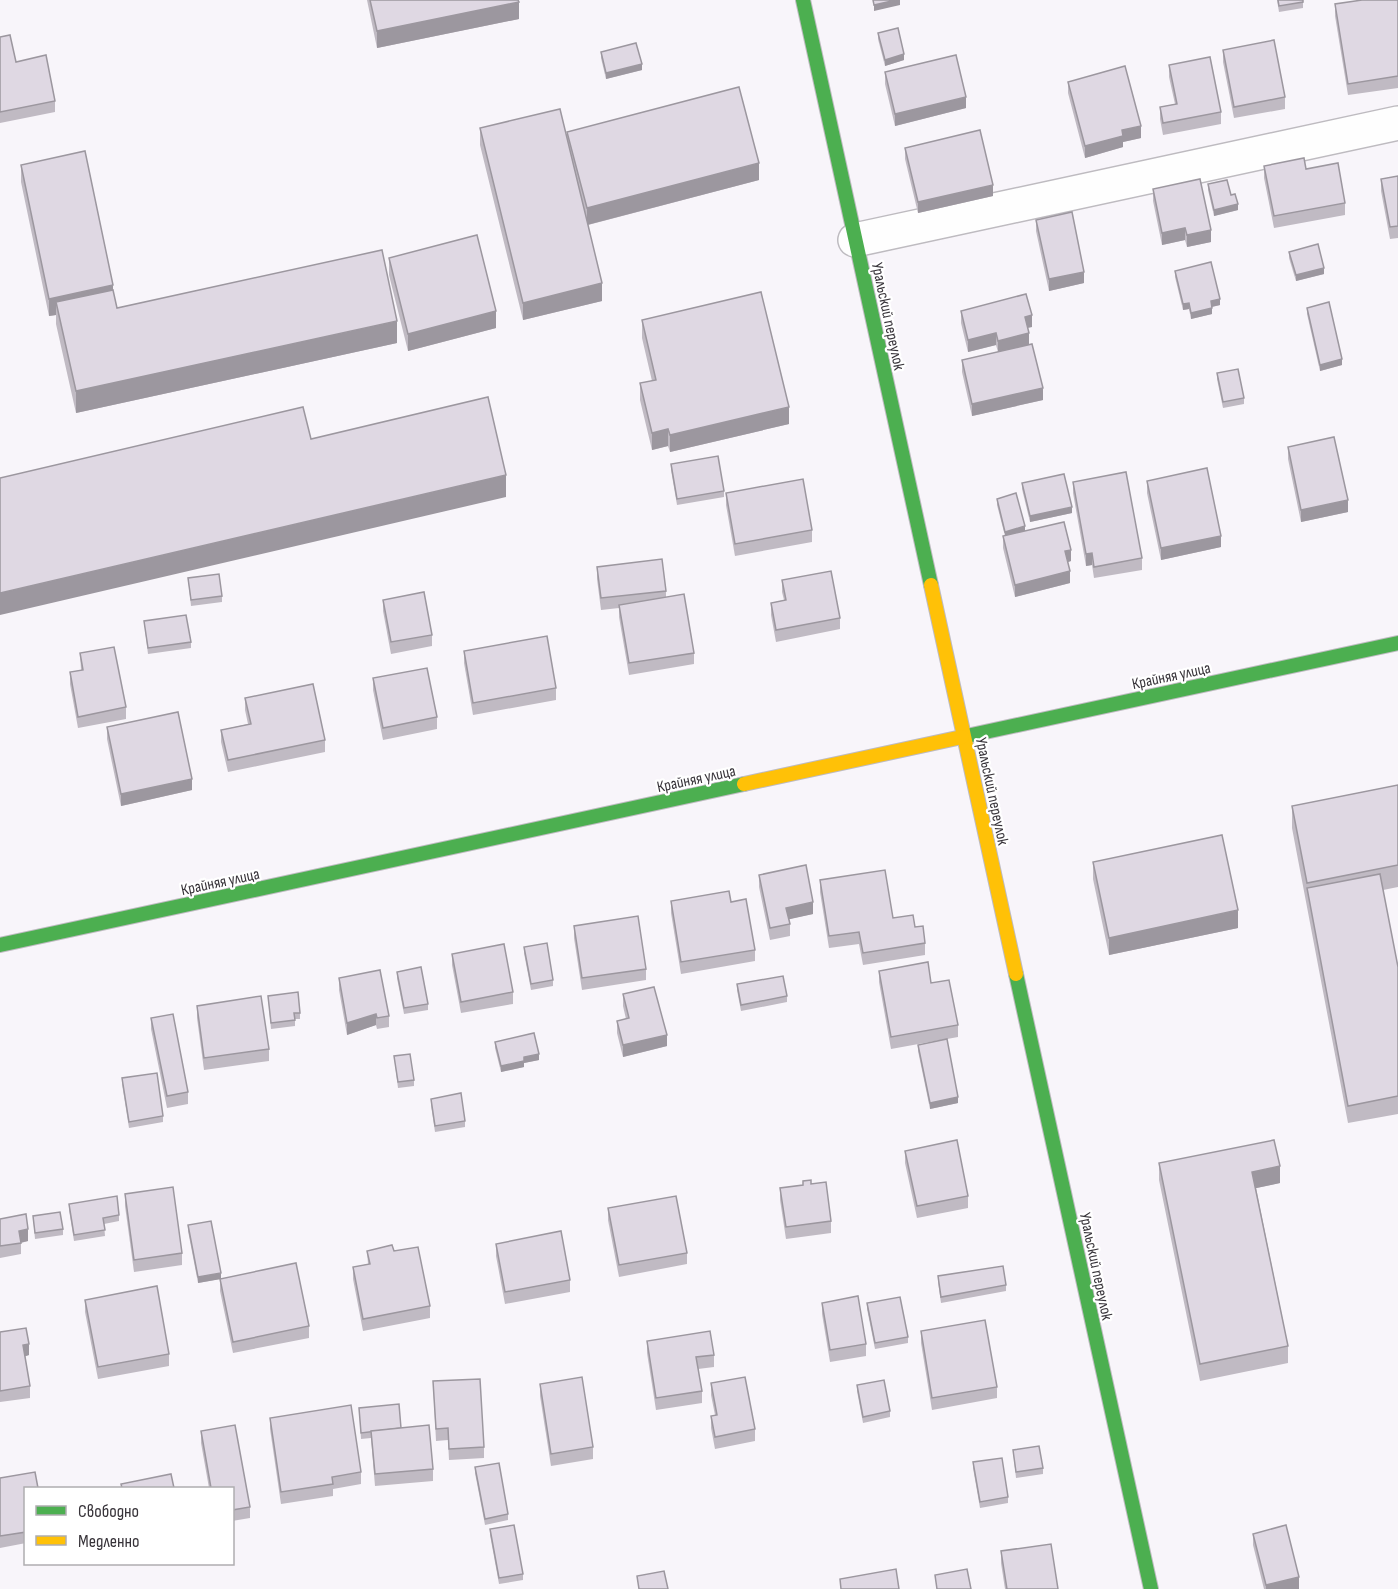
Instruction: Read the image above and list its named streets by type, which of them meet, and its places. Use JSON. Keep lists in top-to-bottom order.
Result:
{
  "streets": {
    "street": ["Уральский переулок", "Крайняя улица"]
  },
  "crossings": [
    ["Уральский переулок", "Крайняя улица"]
  ],
  "legend": ["Свободно", "Медленно"]
}
